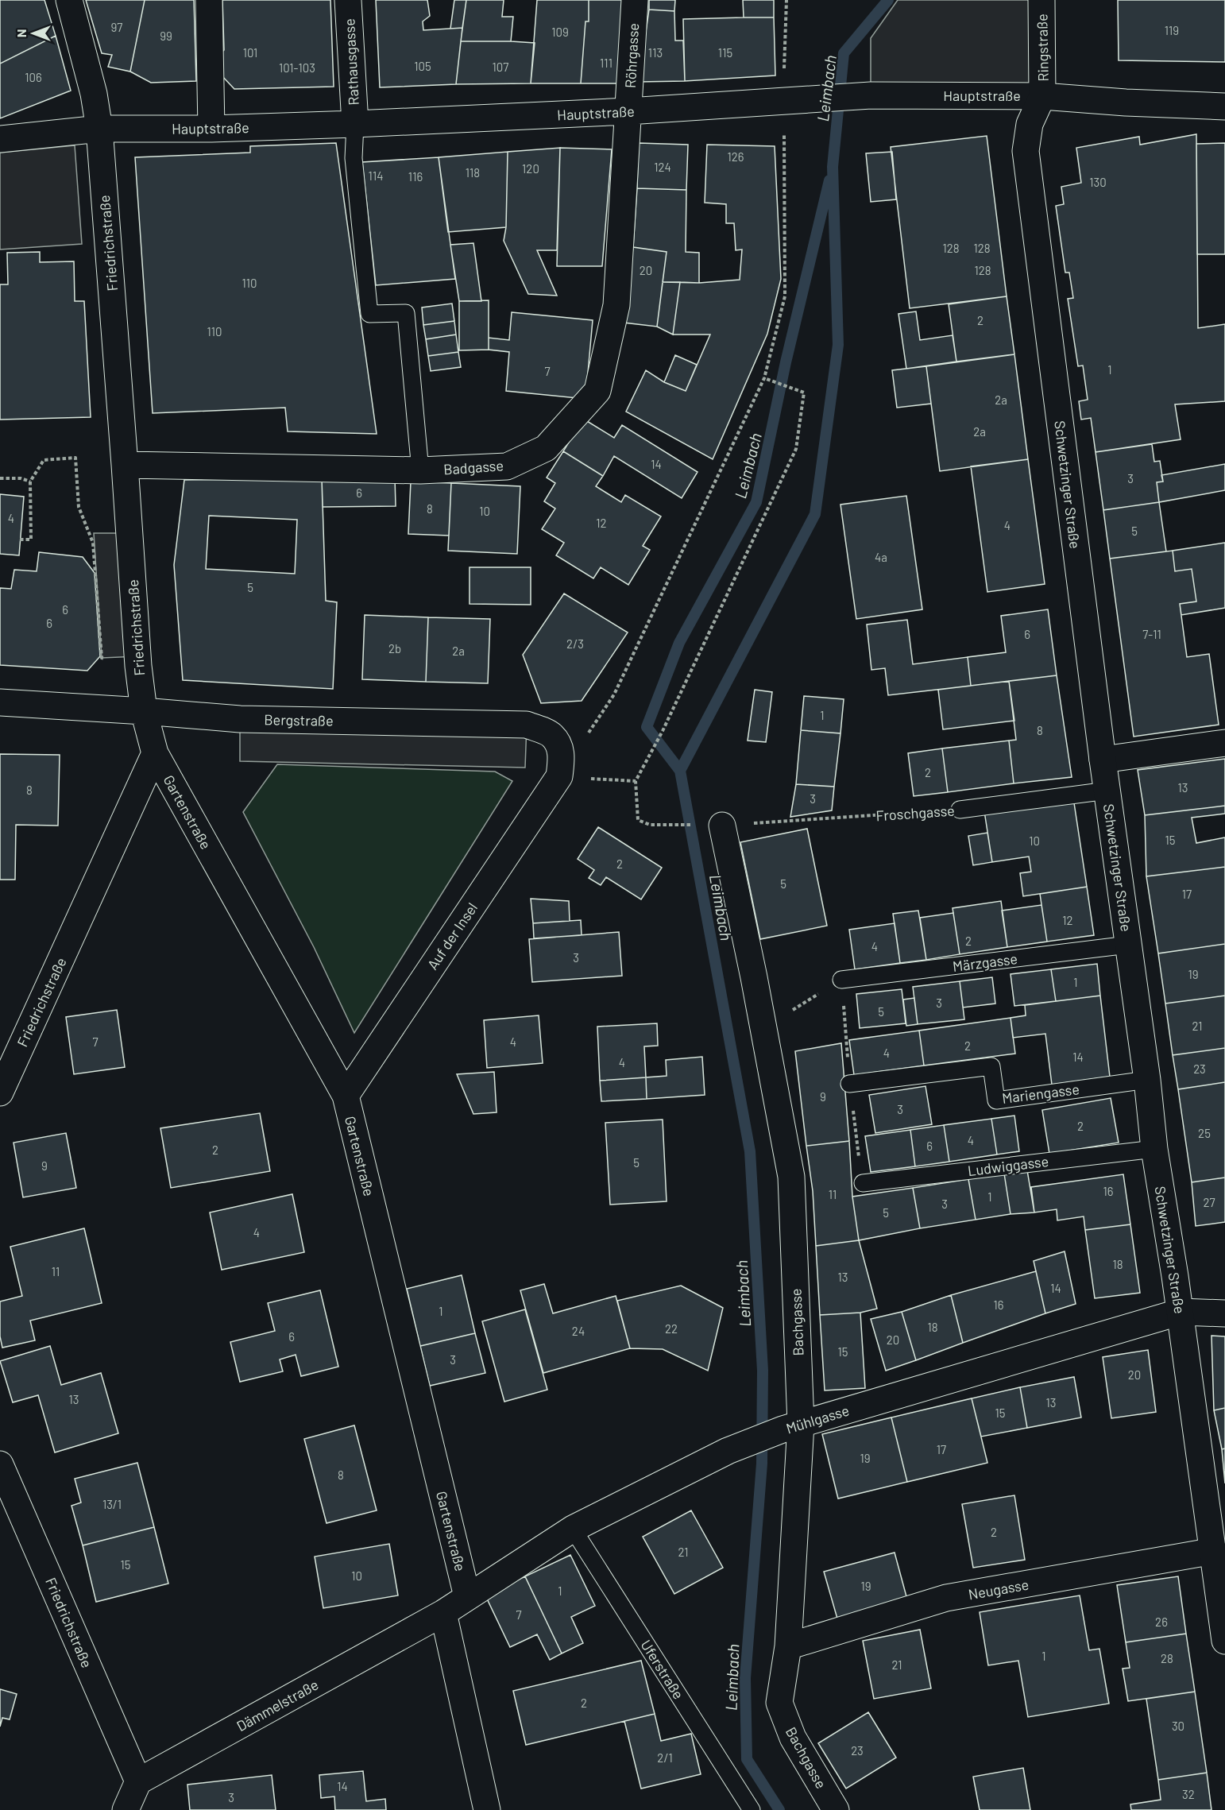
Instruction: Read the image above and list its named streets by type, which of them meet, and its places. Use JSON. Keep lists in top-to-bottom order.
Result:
{
  "streets": {
    "street": [
      "Ringstraße",
      "Röhrgasse",
      "Rathausgasse",
      "Hauptstraße",
      "Friedrichstraße",
      "Badgasse",
      "Schwetzinger Straße",
      "Bergstraße",
      "Gartenstraße",
      "Auf der Insel",
      "Bachgasse",
      "Mühlgasse",
      "Neugasse",
      "Dämmelstraße"
    ],
    "lane": [
      "Froschgasse",
      "Märzgasse",
      "Mariengasse",
      "Ludwiggasse",
      "Uferstraße"
    ]
  },
  "crossings": [
    ["Ringstraße", "Hauptstraße"],
    ["Ringstraße", "Schwetzinger Straße"],
    ["Röhrgasse", "Hauptstraße"],
    ["Röhrgasse", "Badgasse"],
    ["Rathausgasse", "Hauptstraße"],
    ["Hauptstraße", "Friedrichstraße"],
    ["Hauptstraße", "Badgasse"],
    ["Hauptstraße", "Schwetzinger Straße"],
    ["Friedrichstraße", "Badgasse"],
    ["Friedrichstraße", "Bergstraße"],
    ["Friedrichstraße", "Gartenstraße"],
    ["Friedrichstraße", "Dämmelstraße"],
    ["Schwetzinger Straße", "Froschgasse"],
    ["Schwetzinger Straße", "Märzgasse"],
    ["Schwetzinger Straße", "Mariengasse"],
    ["Schwetzinger Straße", "Ludwiggasse"],
    ["Schwetzinger Straße", "Mühlgasse"],
    ["Schwetzinger Straße", "Neugasse"],
    ["Bergstraße", "Auf der Insel"],
    ["Gartenstraße", "Auf der Insel"],
    ["Gartenstraße", "Mühlgasse"],
    ["Froschgasse", "Bachgasse"],
    ["Bachgasse", "Mühlgasse"],
    ["Bachgasse", "Neugasse"],
    ["Mühlgasse", "Uferstraße"],
    ["Mühlgasse", "Dämmelstraße"]
  ],
  "water": ["Leimbach"],
  "house_numbers": [
    "97",
    "119",
    "109",
    "99",
    "101",
    "113",
    "115",
    "111",
    "105",
    "107",
    "101-103",
    "106",
    "126",
    "124",
    "120",
    "118",
    "114",
    "116",
    "130",
    "128",
    "128",
    "20",
    "128",
    "110",
    "2",
    "110",
    "1",
    "7",
    "2a",
    "2a",
    "14",
    "3",
    "6",
    "8",
    "10",
    "4",
    "12",
    "4",
    "5",
    "4a",
    "5",
    "6",
    "6",
    "6",
    "7-11",
    "2/3",
    "2b",
    "2a",
    "1",
    "8",
    "2",
    "13",
    "8",
    "3",
    "15",
    "10",
    "2",
    "5",
    "17",
    "12",
    "2",
    "4",
    "3",
    "19",
    "1",
    "3",
    "5",
    "21",
    "7",
    "4",
    "2",
    "4",
    "14",
    "4",
    "23",
    "9",
    "3",
    "2",
    "25",
    "4",
    "6",
    "2",
    "5",
    "9",
    "16",
    "11",
    "1",
    "27",
    "3",
    "5",
    "4",
    "18",
    "11",
    "13",
    "14",
    "16",
    "1",
    "18",
    "22",
    "24",
    "6",
    "20",
    "15",
    "3",
    "20",
    "13",
    "13",
    "15",
    "17",
    "19",
    "8",
    "13/1",
    "2",
    "21",
    "15",
    "10",
    "19",
    "1",
    "7",
    "26",
    "1",
    "28",
    "21",
    "2",
    "30",
    "23",
    "2/1",
    "14",
    "32",
    "3"
  ],
  "north": "left"
}
